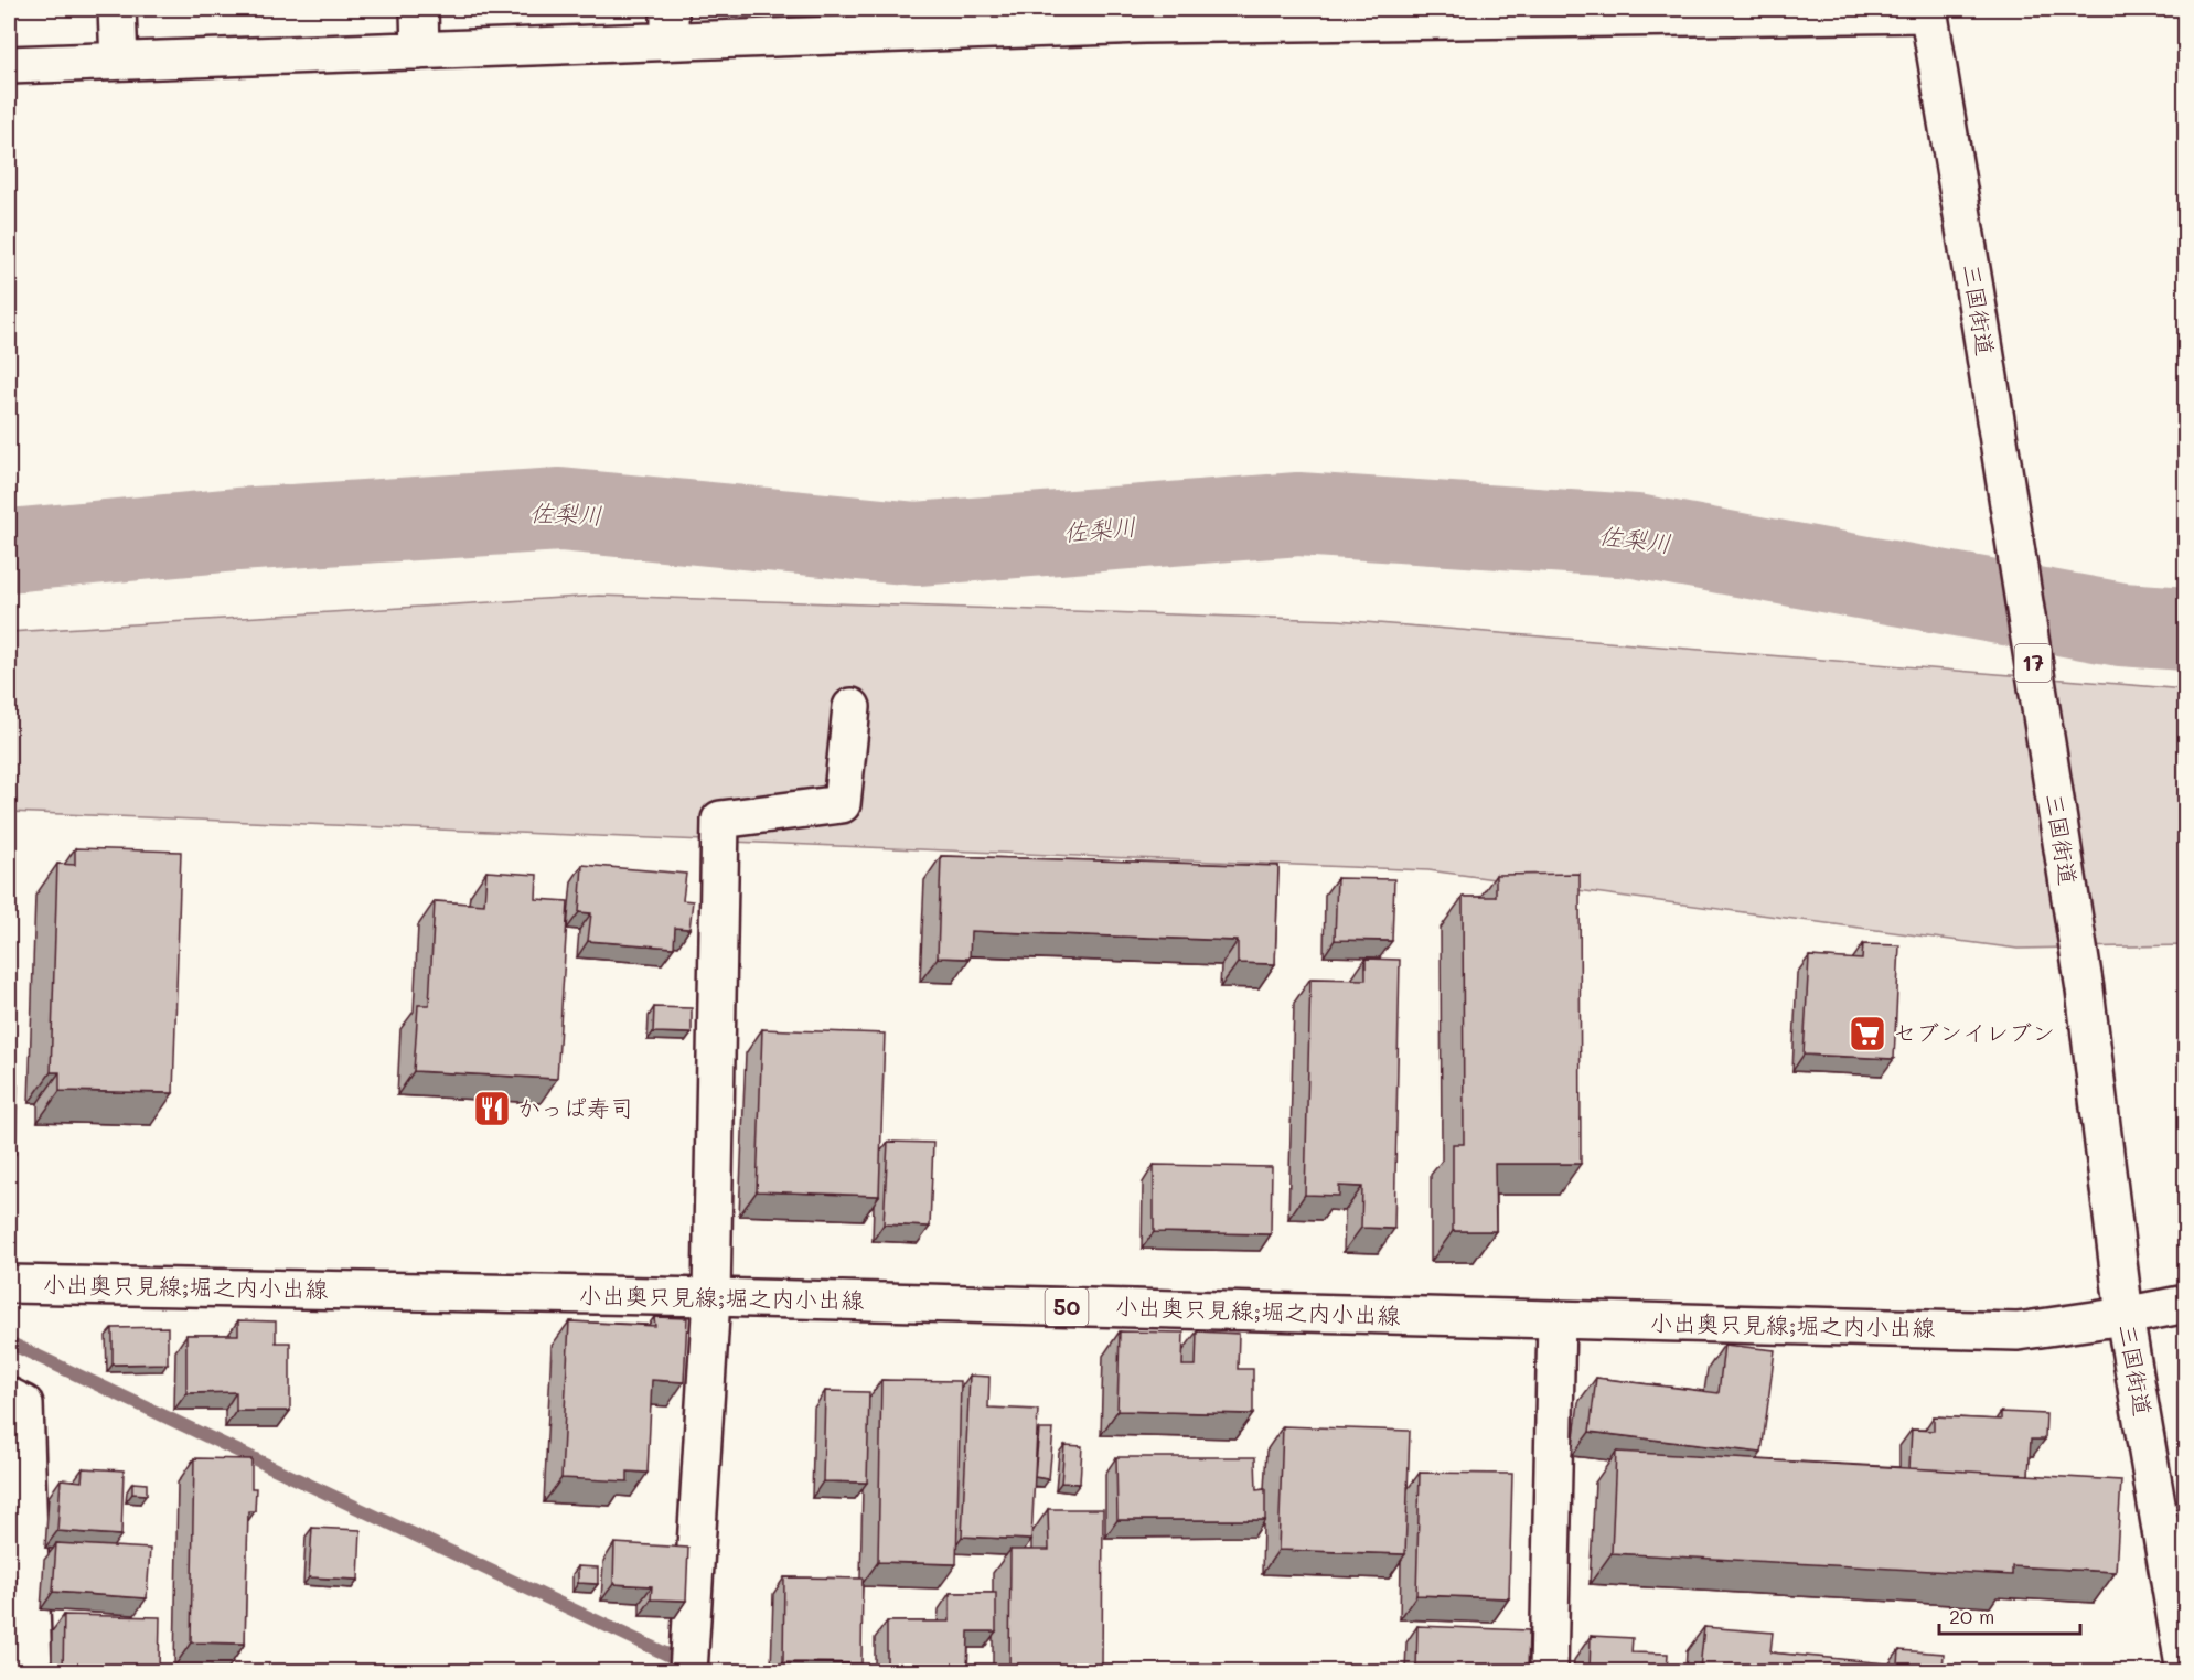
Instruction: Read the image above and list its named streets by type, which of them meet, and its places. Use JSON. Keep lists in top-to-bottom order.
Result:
{
  "streets": {
    "main road": [
      "三国街道",
      "17",
      "小出奥只見線;堀之内小出線",
      "50"
    ]
  },
  "crossings": [
    ["三国街道", "小出奥只見線;堀之内小出線"]
  ],
  "water": ["佐梨川"],
  "places": {
    "supermarket": ["セブンイレブン"],
    "restaurant": ["かっぱ寿司"]
  },
  "scale_bar": "20 m"
}
